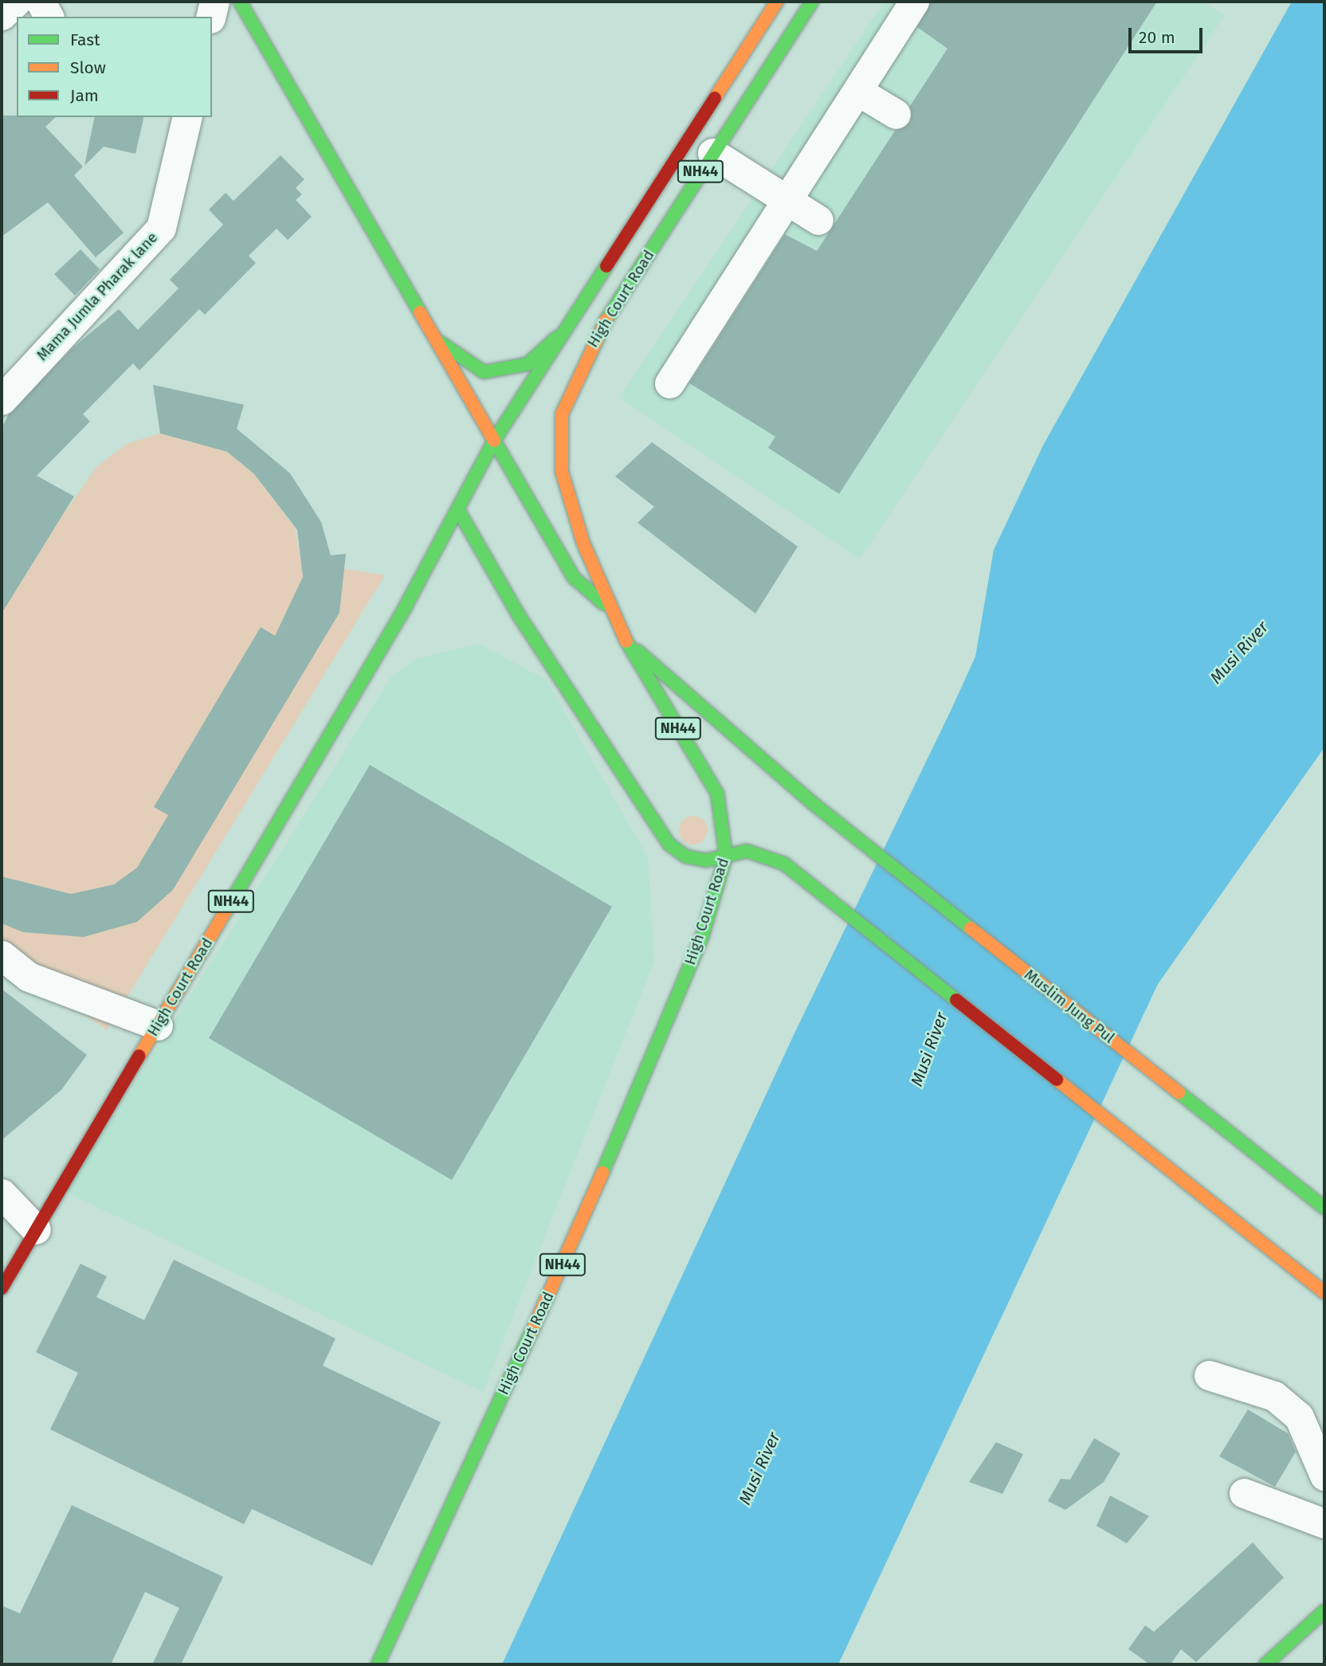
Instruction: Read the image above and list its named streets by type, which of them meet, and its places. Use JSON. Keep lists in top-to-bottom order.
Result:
{
  "streets": {
    "main road": ["NH44", "High Court Road", "Muslim Jung Pul"],
    "street": ["Mama Jumla Pharak lane"]
  },
  "crossings": [
    ["High Court Road", "Muslim Jung Pul"]
  ],
  "water": ["Musi River"],
  "legend": ["Fast", "Slow", "Jam"],
  "scale_bar": "20 m"
}
